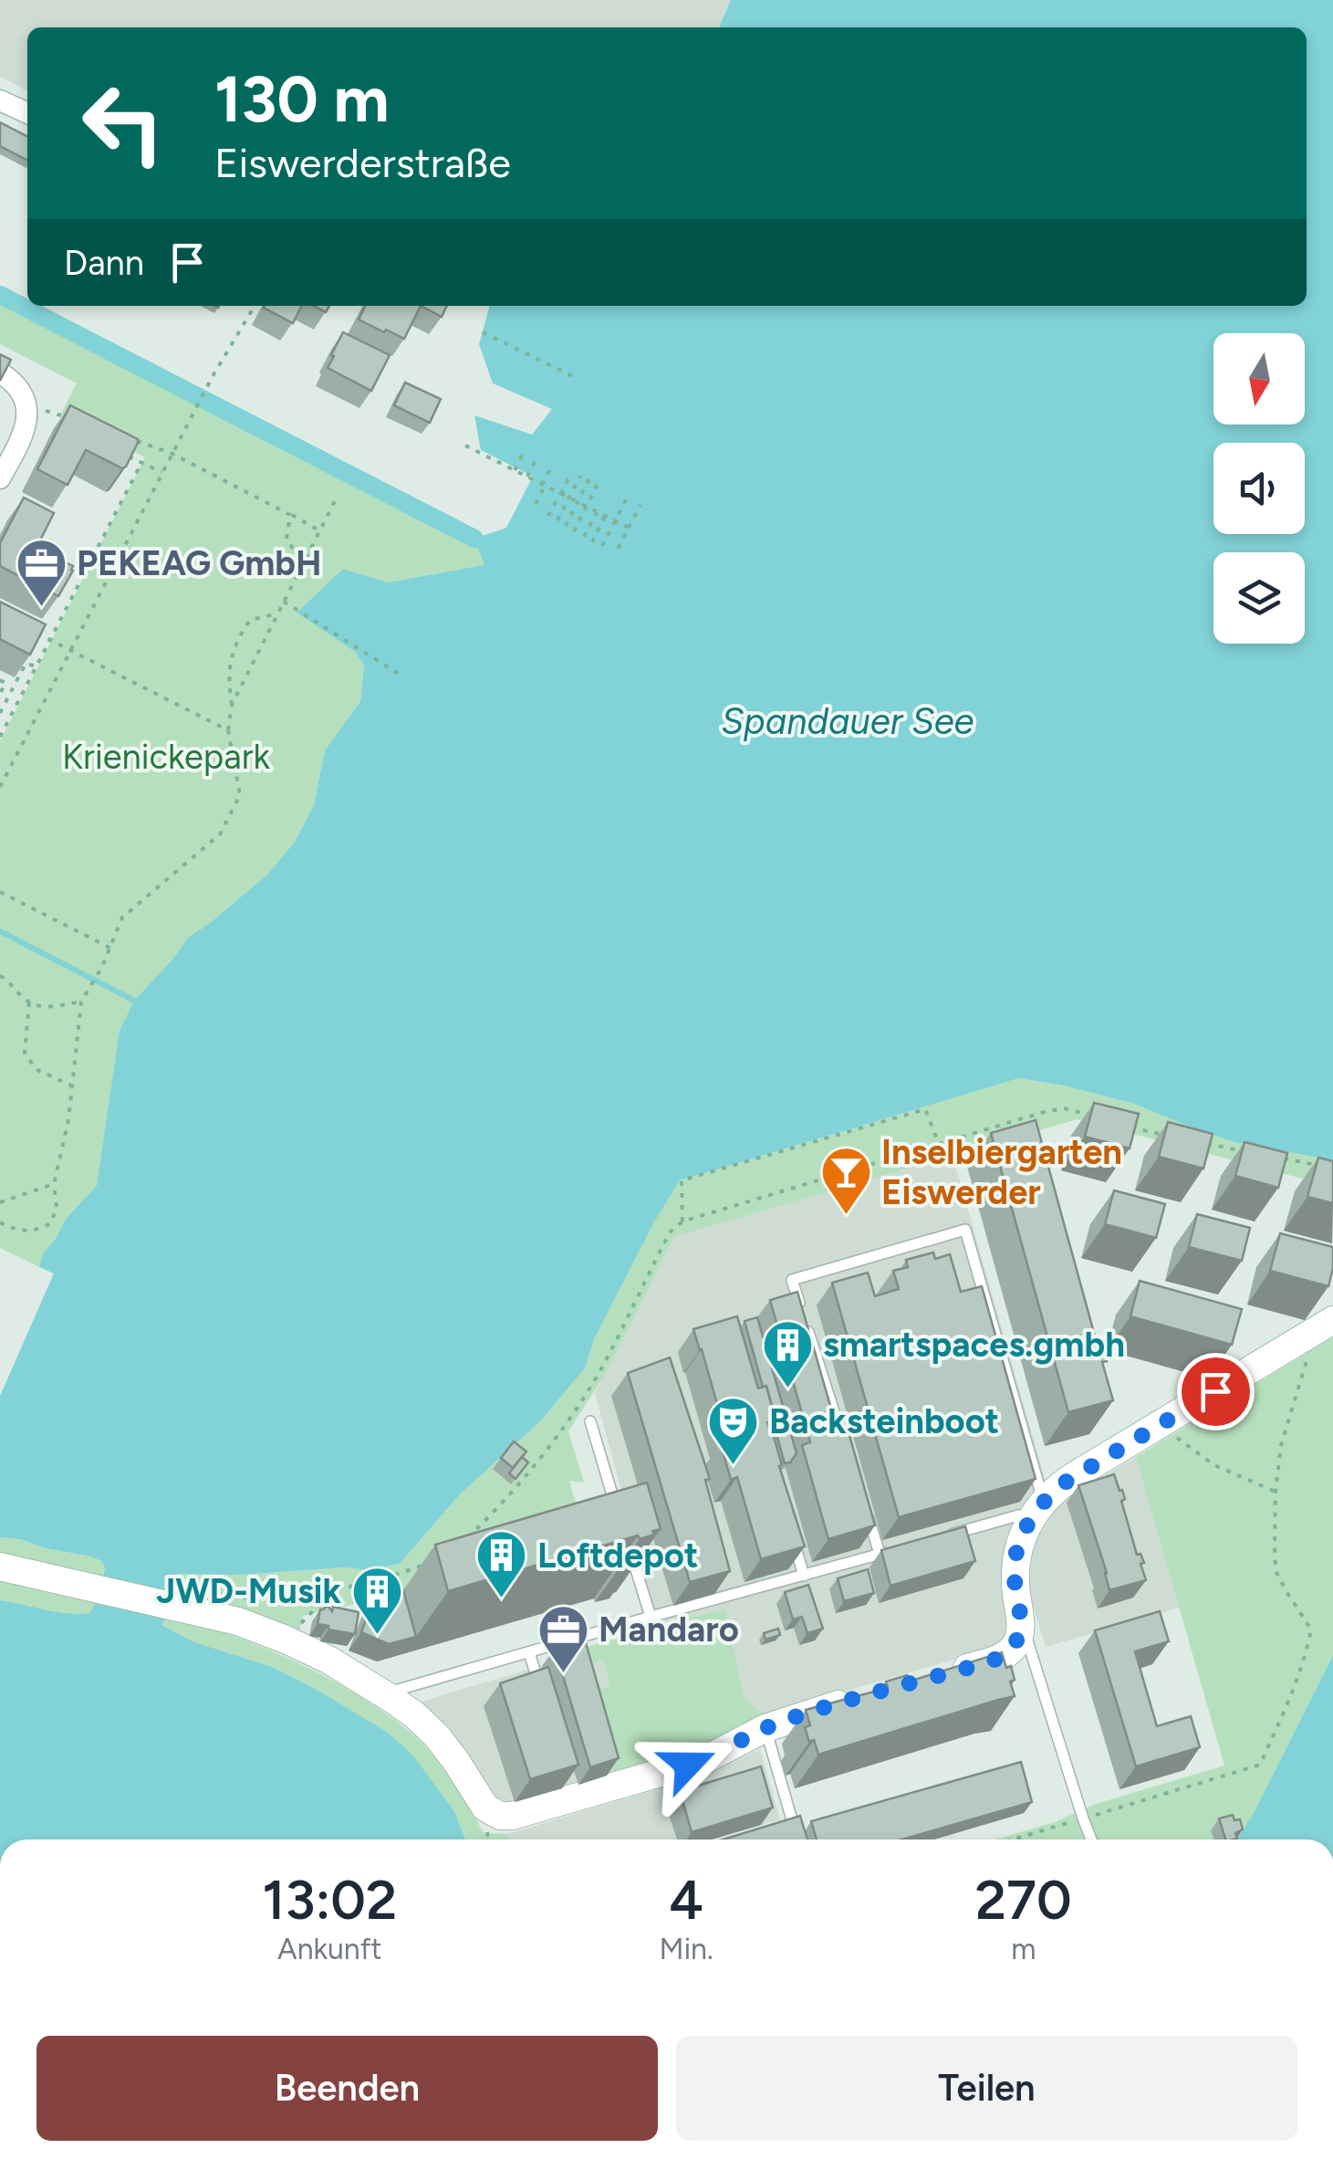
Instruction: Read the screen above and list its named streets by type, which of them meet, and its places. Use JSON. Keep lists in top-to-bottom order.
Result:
{
  "water": ["Spandauer See"],
  "parks": ["Krienickepark"],
  "places": {
    "office": ["PEKEAG GmbH", "Mandaro"],
    "bar": ["Inselbiergarten Eiswerder"],
    "building": ["smartspaces.gmbh", "Loftdepot", "JWD-Musik"],
    "theatre": ["Backsteinboot"]
  },
  "north": "bottom",
  "page": {
    "turn": ["130 m", "Eiswerderstraße"],
    "then": "Dann",
    "eta": [
      "13:02",
      "Ankunft",
      "4",
      "Min.",
      "270",
      "m"
    ],
    "buttons": ["Beenden", "Teilen"]
  }
}
